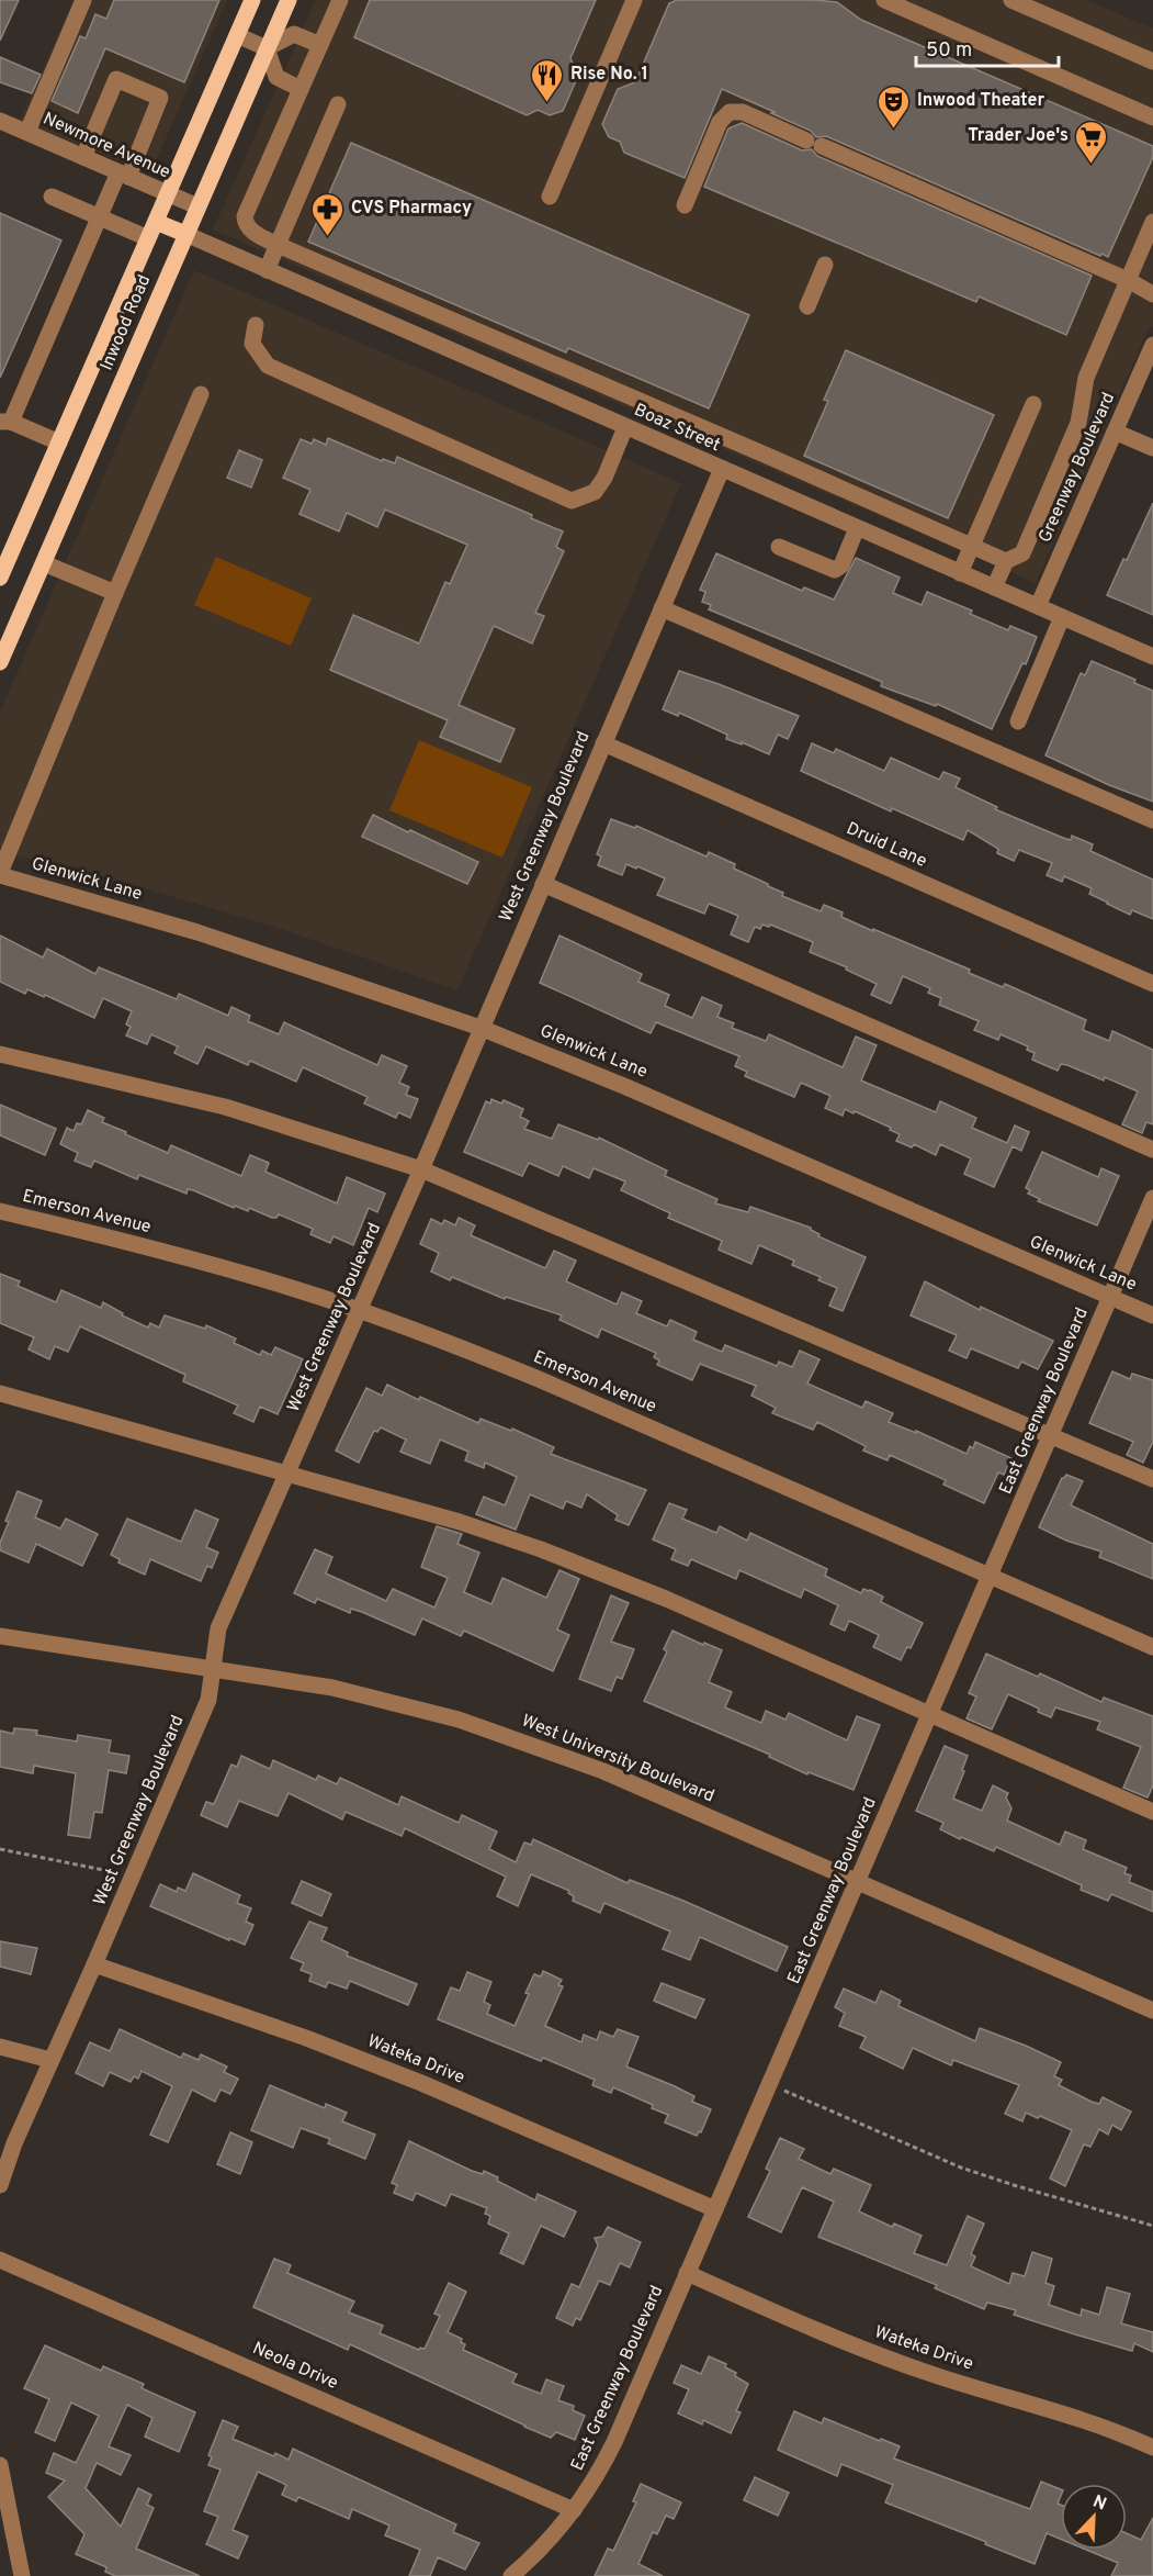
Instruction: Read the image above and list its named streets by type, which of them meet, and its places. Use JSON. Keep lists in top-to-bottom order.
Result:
{
  "streets": {
    "main road": ["Inwood Road"],
    "street": [
      "Newmore Avenue",
      "Boaz Street",
      "Greenway Boulevard",
      "West Greenway Boulevard",
      "Druid Lane",
      "Glenwick Lane",
      "Emerson Avenue",
      "East Greenway Boulevard",
      "West University Boulevard",
      "Wateka Drive",
      "Neola Drive"
    ]
  },
  "crossings": [
    ["Newmore Avenue", "Inwood Road"],
    ["Inwood Road", "Boaz Street"],
    ["Boaz Street", "Greenway Boulevard"],
    ["Boaz Street", "West Greenway Boulevard"],
    ["West Greenway Boulevard", "Druid Lane"],
    ["West Greenway Boulevard", "Glenwick Lane"],
    ["West Greenway Boulevard", "Emerson Avenue"],
    ["West Greenway Boulevard", "West University Boulevard"],
    ["West Greenway Boulevard", "Wateka Drive"],
    ["Glenwick Lane", "East Greenway Boulevard"],
    ["Emerson Avenue", "East Greenway Boulevard"],
    ["East Greenway Boulevard", "West University Boulevard"],
    ["East Greenway Boulevard", "Wateka Drive"],
    ["East Greenway Boulevard", "Neola Drive"]
  ],
  "places": {
    "restaurant": ["Rise No. 1"],
    "theatre": ["Inwood Theater"],
    "supermarket": ["Trader Joe's"],
    "pharmacy": ["CVS Pharmacy"]
  },
  "scale_bar": "50 m",
  "north": "top right"
}
